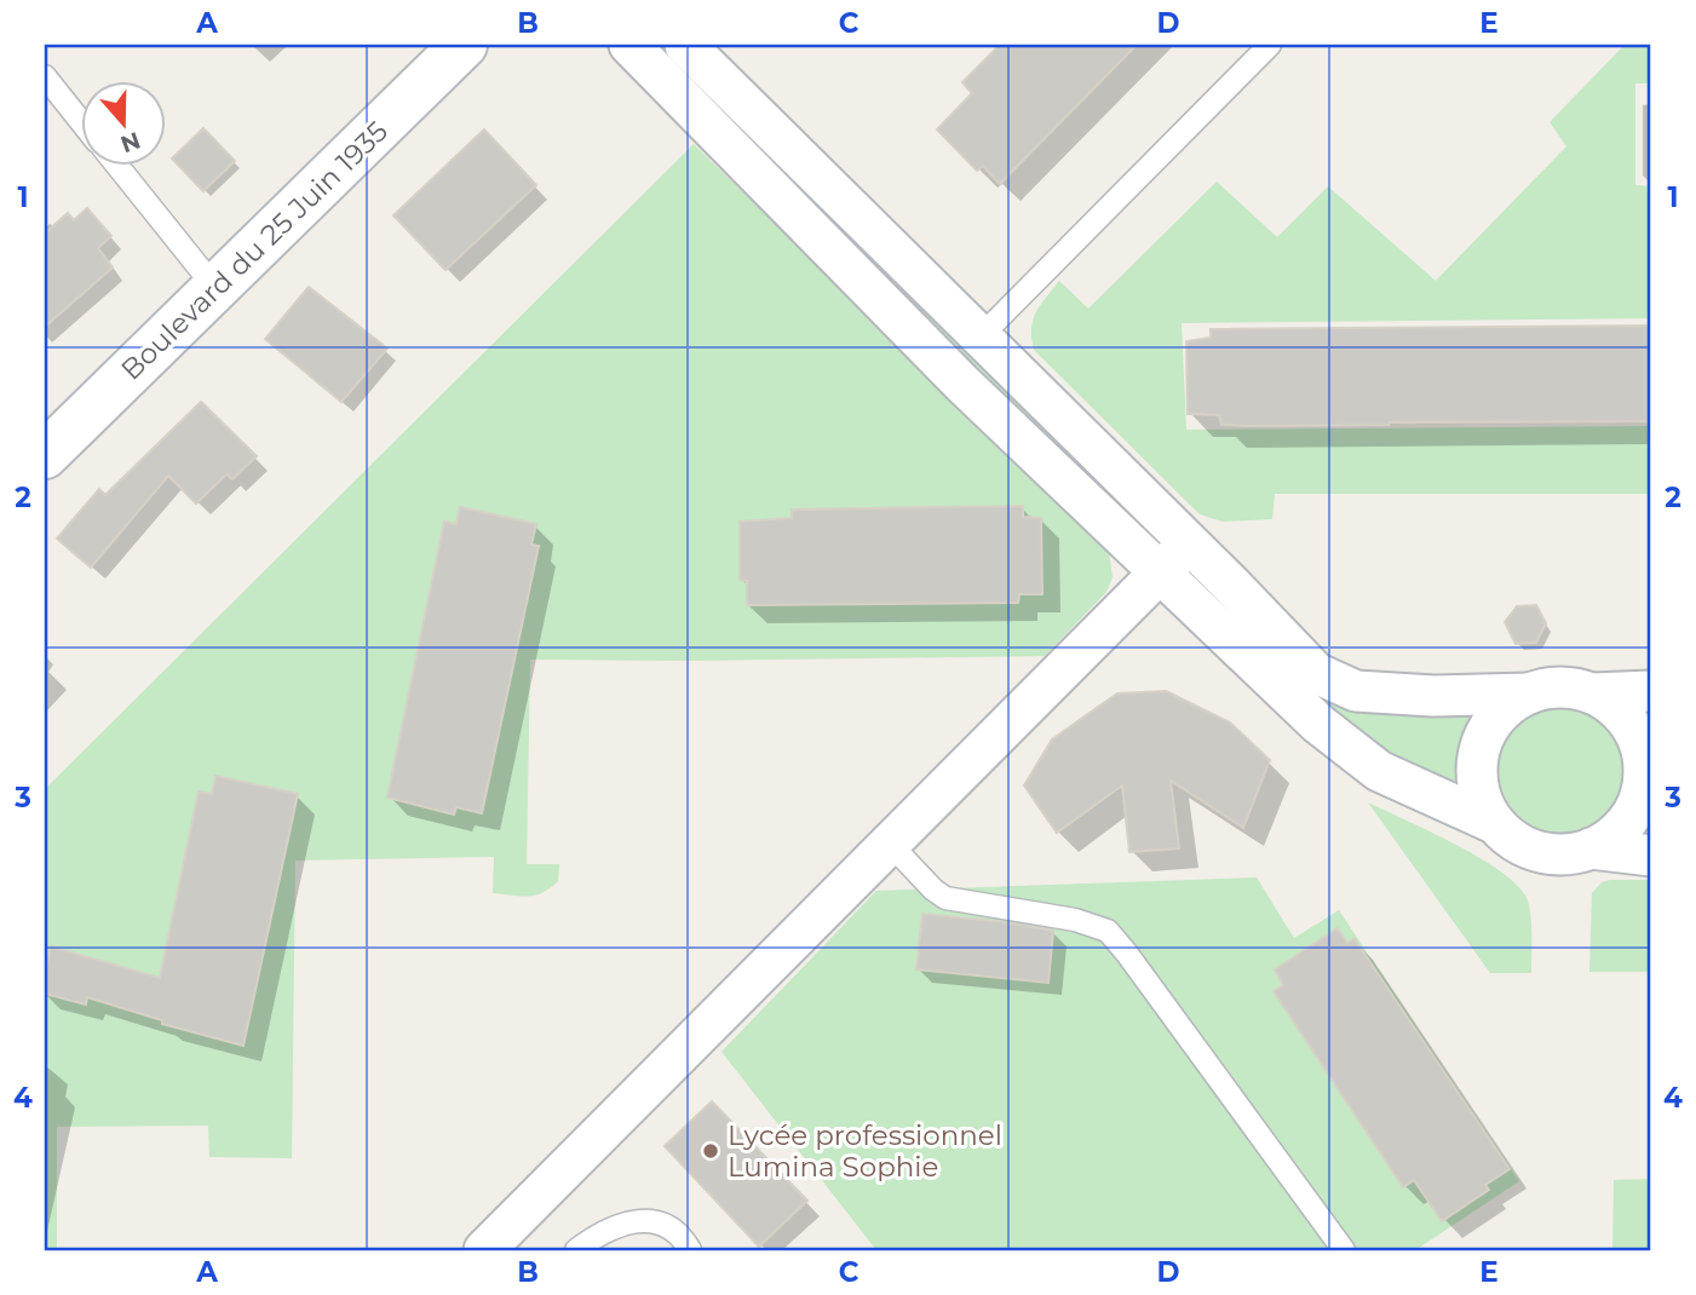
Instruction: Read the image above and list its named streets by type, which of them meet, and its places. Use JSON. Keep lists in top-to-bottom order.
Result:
{
  "streets": {
    "main road": ["Boulevard du 25 Juin 1935"]
  },
  "places": ["Lycée professionnel Lumina Sophie"],
  "north": "bottom",
  "grid": {
    "columns": [
      "A",
      "B",
      "C",
      "D",
      "E"
    ],
    "rows": [
      "1",
      "2",
      "3",
      "4"
    ]
  }
}
